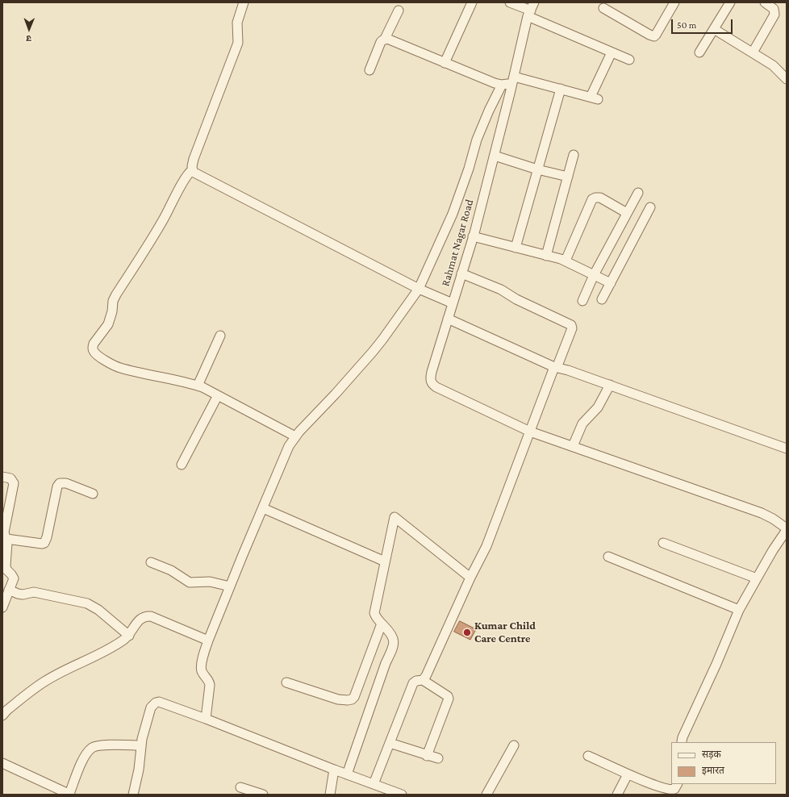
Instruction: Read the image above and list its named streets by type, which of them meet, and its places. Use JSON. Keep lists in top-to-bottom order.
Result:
{
  "streets": {
    "street": ["Rahmat Nagar Road"]
  },
  "places": ["Kumar Child Care Centre"],
  "legend": ["सड़क", "इमारत"],
  "scale_bar": "50 m",
  "north": "bottom"
}
